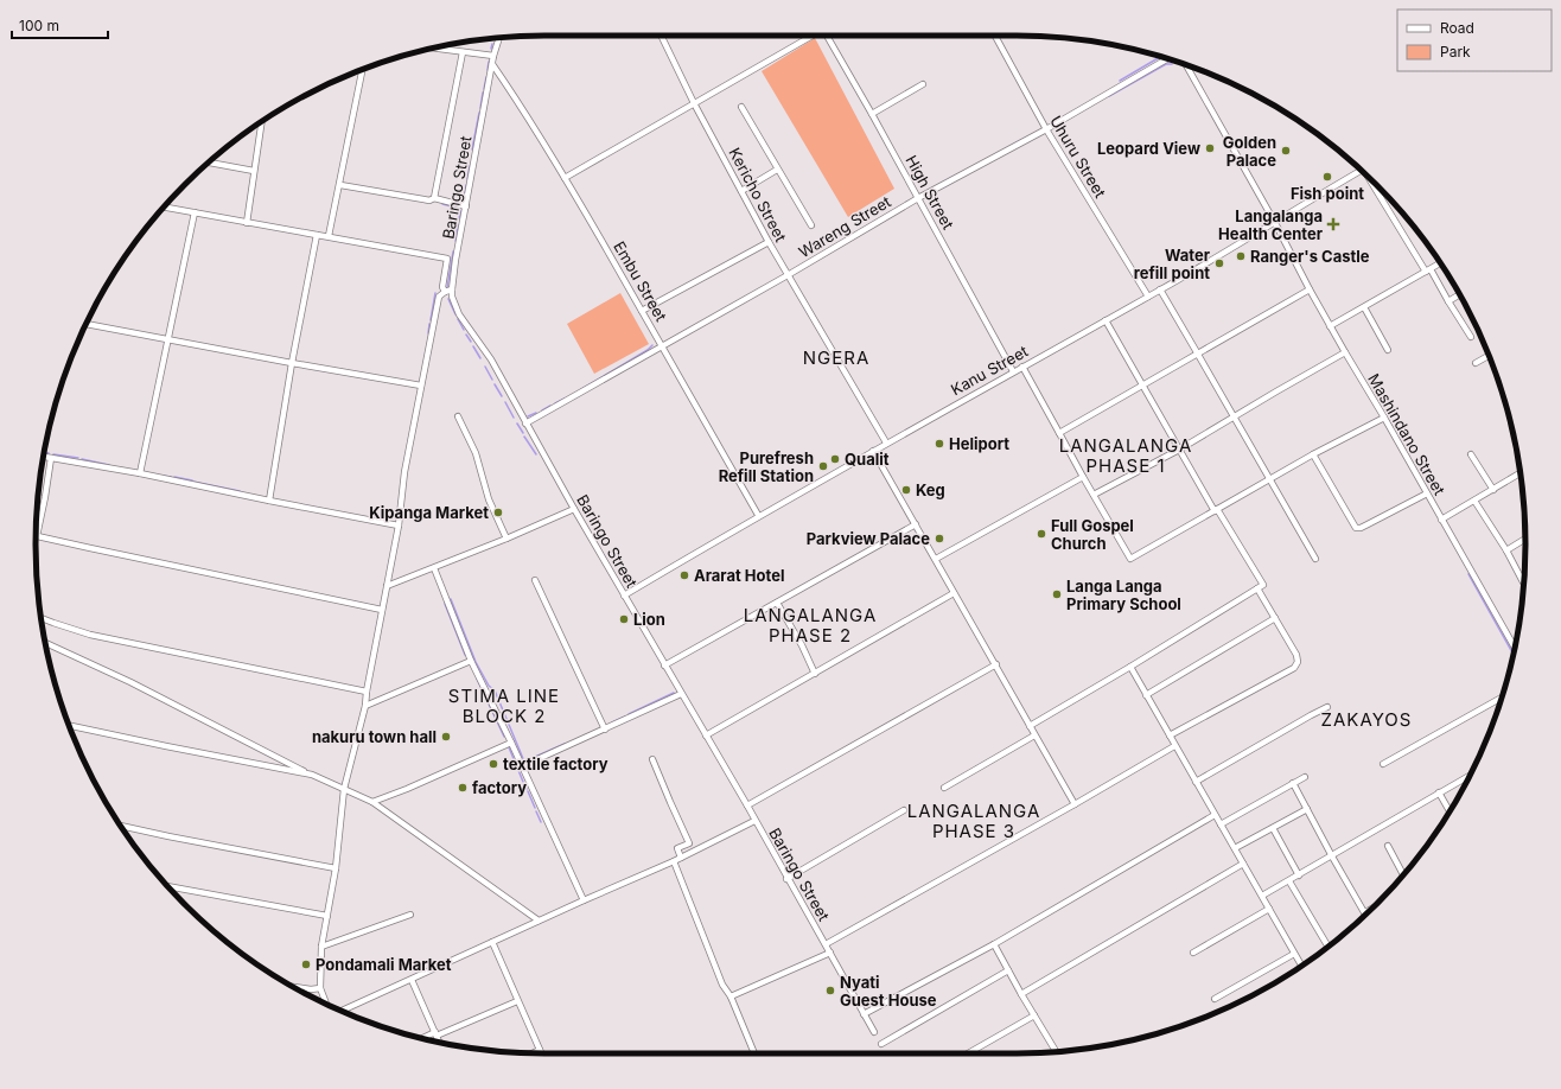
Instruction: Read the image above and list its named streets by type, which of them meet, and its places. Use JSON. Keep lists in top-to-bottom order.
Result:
{
  "streets": {
    "street": [
      "Uhuru Street",
      "Baringo Street",
      "High Street",
      "Kericho Street",
      "Wareng Street",
      "Embu Street",
      "Kanu Street",
      "Mashindano Street"
    ]
  },
  "crossings": [
    ["Uhuru Street", "Wareng Street"],
    ["Uhuru Street", "Kanu Street"],
    ["Baringo Street", "Wareng Street"],
    ["Baringo Street", "Embu Street"],
    ["Baringo Street", "Kanu Street"],
    ["High Street", "Wareng Street"],
    ["High Street", "Kanu Street"],
    ["Kericho Street", "Wareng Street"],
    ["Kericho Street", "Kanu Street"],
    ["Wareng Street", "Embu Street"],
    ["Embu Street", "Kanu Street"],
    ["Kanu Street", "Mashindano Street"]
  ],
  "districts": [
    "NGERA",
    "LANGALANGA PHASE 1",
    "LANGALANGA PHASE 2",
    "STIMA LINE BLOCK 2",
    "ZAKAYOS",
    "LANGALANGA PHASE 3"
  ],
  "places": {
    "other": [
      "Leopard View",
      "Golden Palace",
      "Fish point",
      "Ranger's Castle",
      "Water refill point",
      "Heliport",
      "Qualit",
      "Purefresh Refill Station",
      "Keg",
      "Kipanga Market",
      "Full Gospel Church",
      "Parkview Palace",
      "Ararat Hotel",
      "Langa Langa Primary School",
      "Lion",
      "nakuru town hall",
      "textile factory",
      "factory",
      "Pondamali Market",
      "Nyati Guest House"
    ],
    "health": ["Langalanga Health Center"]
  },
  "legend": ["Road", "Park"],
  "scale_bar": "100 m"
}
